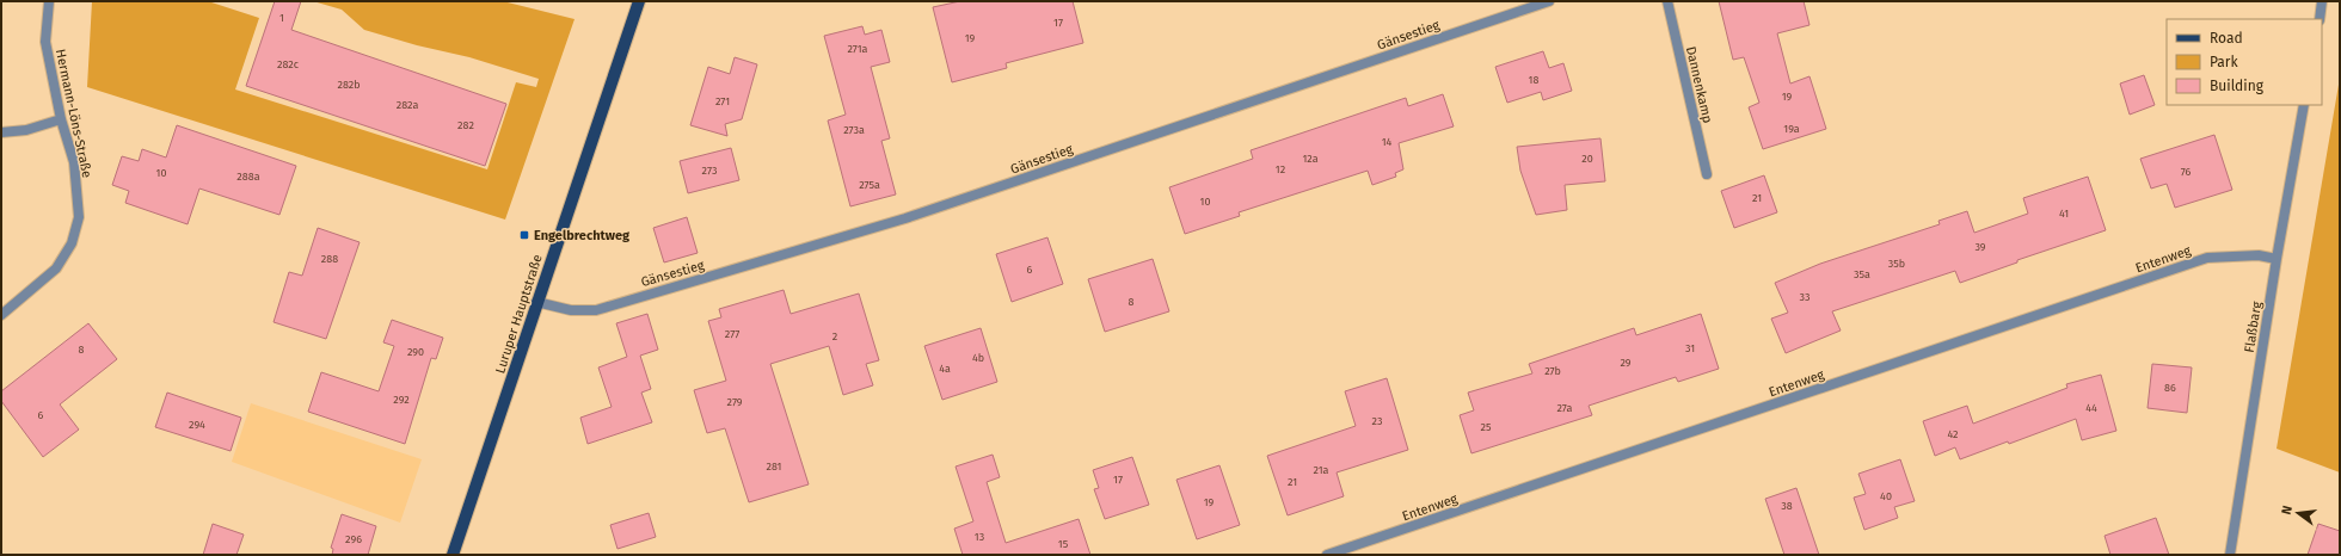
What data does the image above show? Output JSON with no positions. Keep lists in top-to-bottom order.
{
  "streets": {
    "main road": ["Luruper Hauptstraße"],
    "street": [
      "Gänsestieg",
      "Dannenkamp",
      "Hermann-Löns-Straße",
      "Entenweg",
      "Flaßbarg"
    ]
  },
  "crossings": [
    ["Gänsestieg", "Luruper Hauptstraße"],
    ["Entenweg", "Flaßbarg"]
  ],
  "places": {
    "transit": ["Engelbrechtweg"]
  },
  "house_numbers": [
    "1",
    "17",
    "19",
    "271a",
    "282c",
    "18",
    "282b",
    "19",
    "271",
    "282a",
    "282",
    "19a",
    "273a",
    "14",
    "12a",
    "20",
    "12",
    "273",
    "76",
    "10",
    "288a",
    "275a",
    "21",
    "10",
    "41",
    "39",
    "288",
    "35b",
    "6",
    "35a",
    "33",
    "8",
    "277",
    "2",
    "31",
    "8",
    "290",
    "4b",
    "29",
    "4a",
    "27b",
    "86",
    "292",
    "279",
    "27a",
    "44",
    "6",
    "23",
    "294",
    "25",
    "42",
    "281",
    "21a",
    "17",
    "21",
    "40",
    "19",
    "38",
    "13",
    "296",
    "15"
  ],
  "legend": ["Road", "Park", "Building"],
  "north": "left"
}
